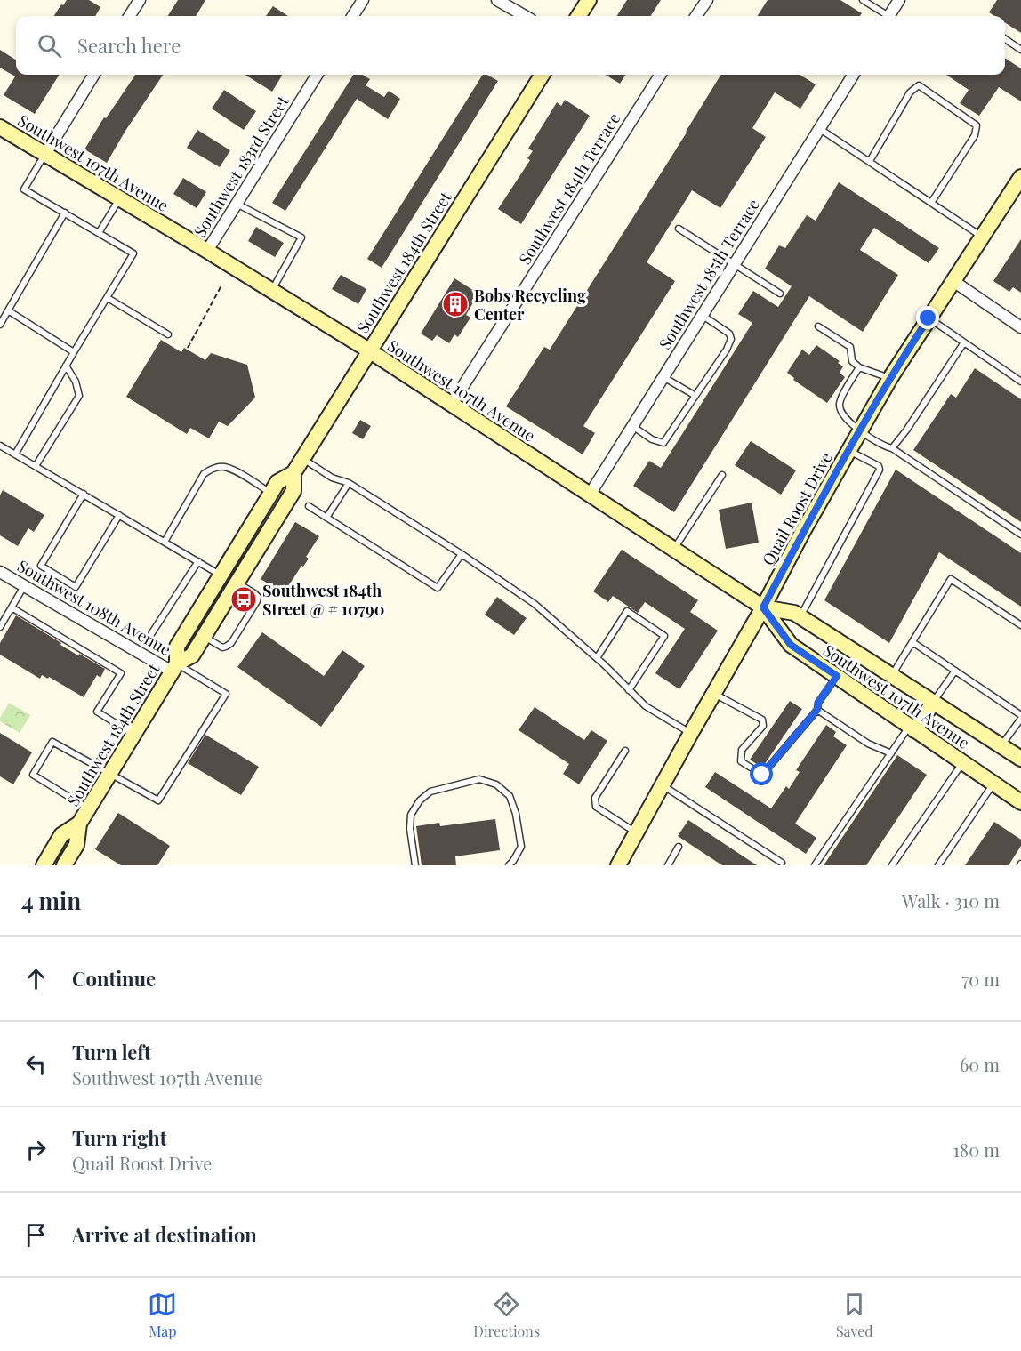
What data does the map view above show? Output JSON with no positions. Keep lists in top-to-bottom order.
{
  "streets": {
    "main road": ["Southwest 107th Avenue", "Southwest 184th Street", "Quail Roost Drive"],
    "street": [
      "Southwest 183rd Street",
      "Southwest 184th Terrace",
      "Southwest 185th Terrace",
      "Southwest 108th Avenue"
    ]
  },
  "crossings": [
    ["Southwest 107th Avenue", "Southwest 183rd Street"],
    ["Southwest 107th Avenue", "Southwest 184th Terrace"],
    ["Southwest 107th Avenue", "Southwest 184th Street"],
    ["Southwest 107th Avenue", "Southwest 185th Terrace"],
    ["Southwest 107th Avenue", "Quail Roost Drive"],
    ["Southwest 184th Street", "Southwest 108th Avenue"]
  ],
  "places": {
    "building": ["Bobs Recycling Center"],
    "bus stop": ["Southwest 184th Street @ # 10790"]
  },
  "page": {
    "search": "Search here",
    "heading": ["4 min", "Walk · 310 m"],
    "list": [
      ["Continue", "70 m"],
      ["Turn left", "Southwest 107th Avenue", "60 m"],
      ["Turn right", "Quail Roost Drive", "180 m"],
      "Arrive at destination"
    ],
    "nav": ["Map", "Directions", "Saved"]
  }
}
